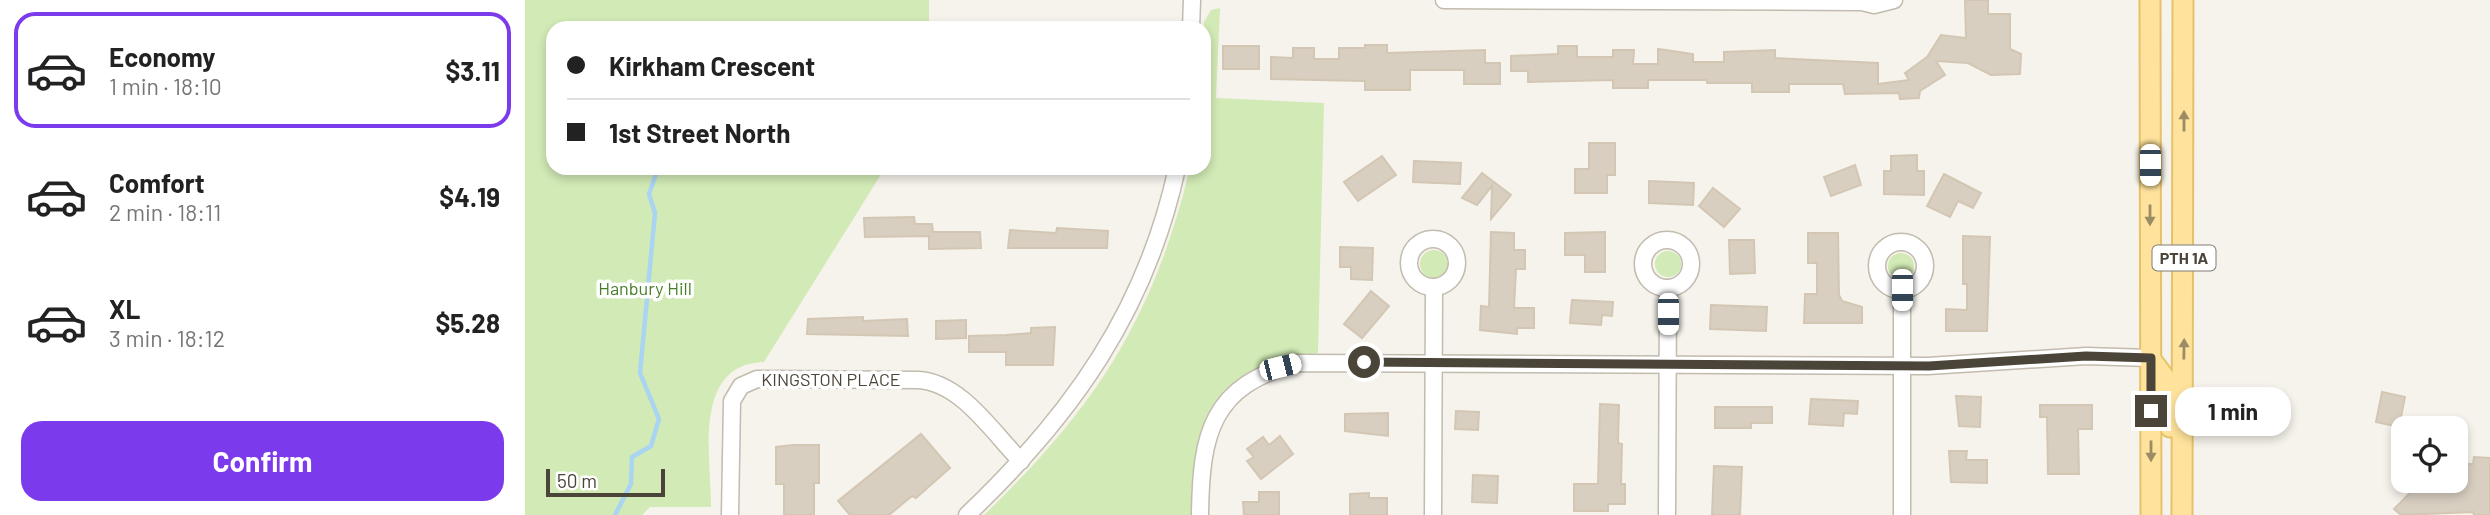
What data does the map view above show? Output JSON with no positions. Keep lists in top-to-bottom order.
{
  "streets": {
    "main road": ["PTH 1A"],
    "street": ["KINGSTON PLACE"]
  },
  "parks": ["Hanbury Hill"],
  "scale_bar": "50 m",
  "page": {
    "list": [
      {
        "name": "Economy",
        "note": "1 min · 18:10",
        "value": "$3.11"
      },
      {
        "name": "Comfort",
        "note": "2 min · 18:11",
        "value": "$4.19"
      },
      {
        "name": "XL",
        "note": "3 min · 18:12",
        "value": "$5.28"
      }
    ],
    "banner": ["Kirkham Crescent", "1st Street North"],
    "bubble": "1 min",
    "buttons": "Confirm",
    "scale": "50 m"
  }
}
